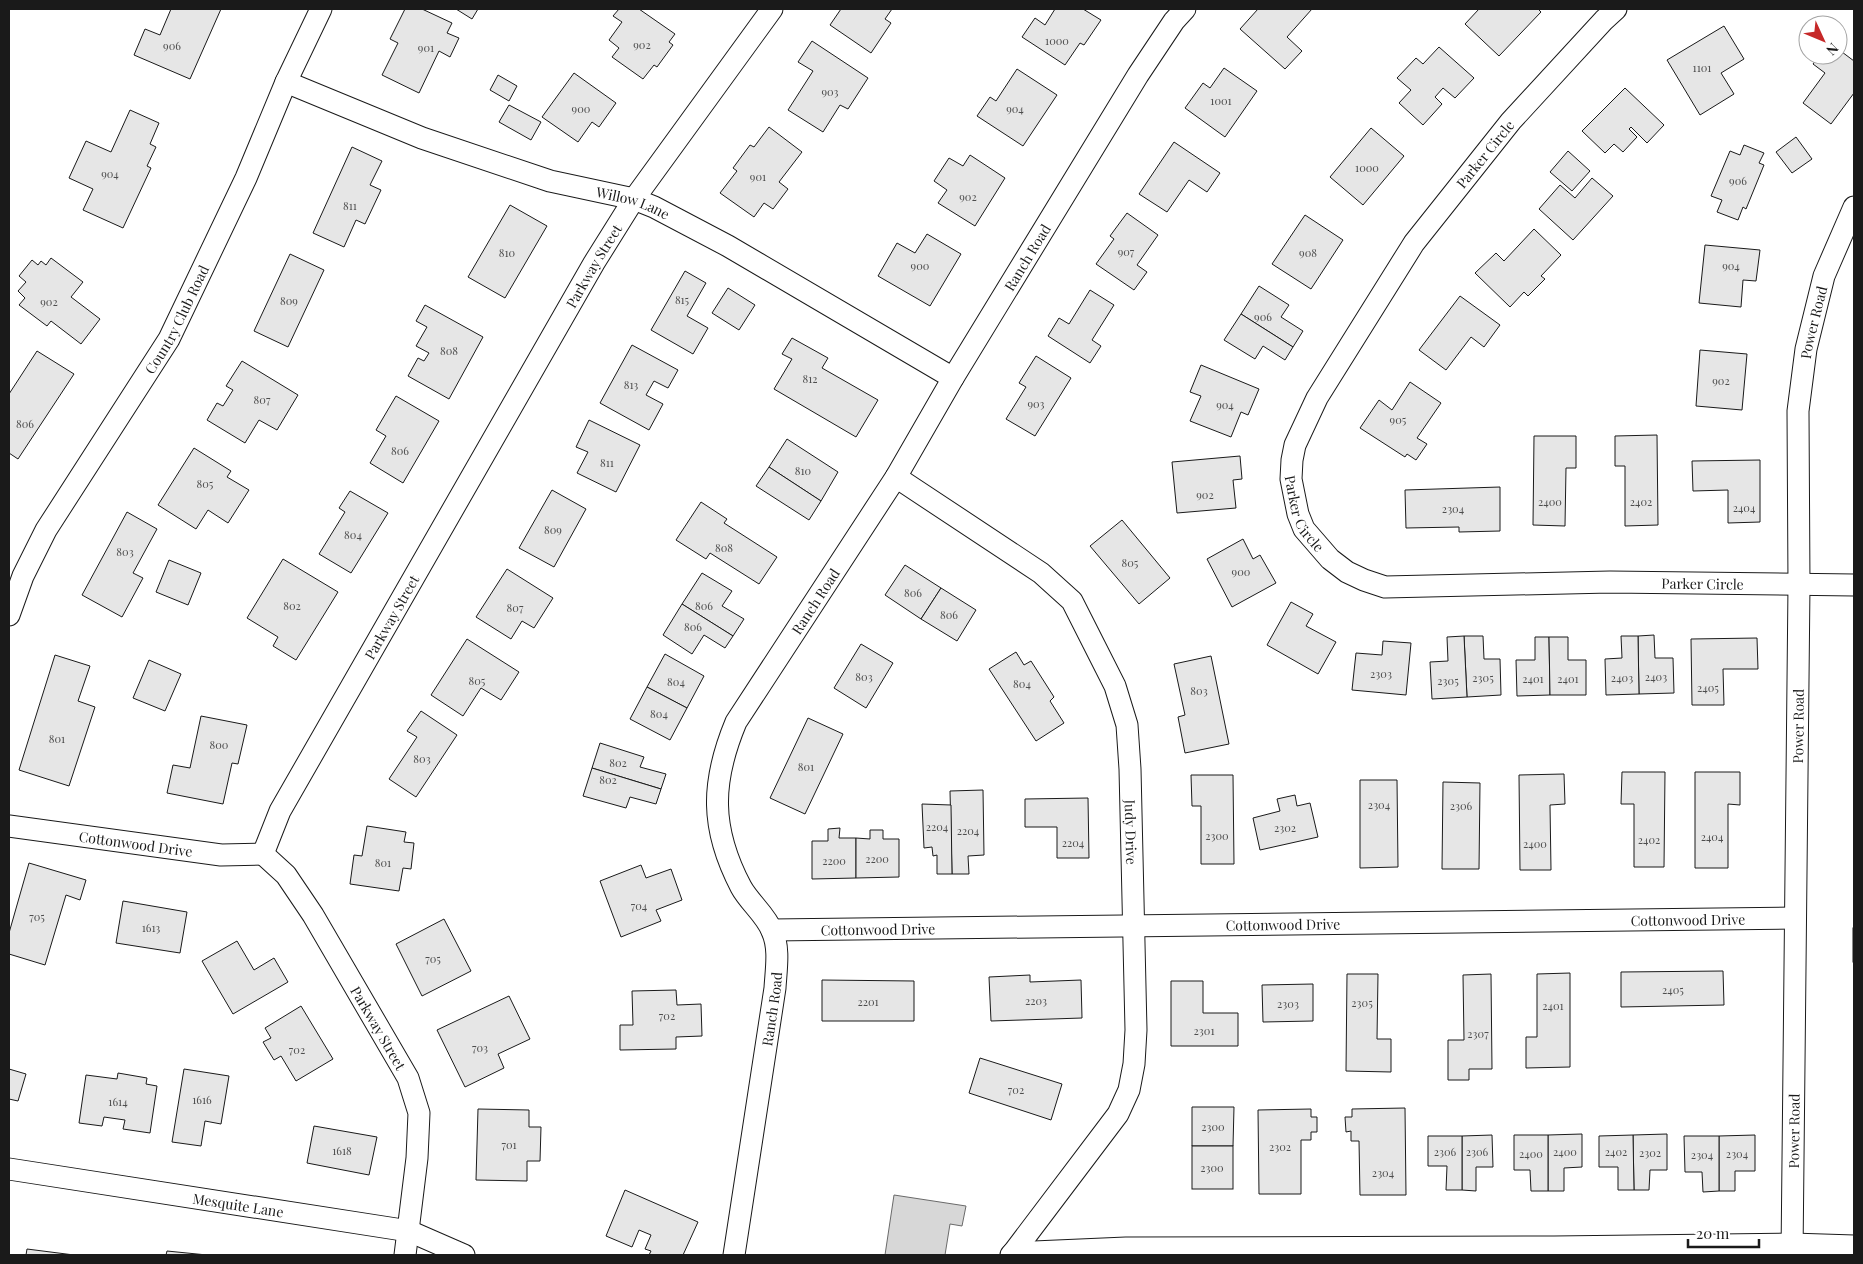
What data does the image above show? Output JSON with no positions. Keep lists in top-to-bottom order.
{
  "streets": {
    "street": [
      "Parker Circle",
      "Willow Lane",
      "Ranch Road",
      "Parkway Street",
      "Country Club Road",
      "Power Road",
      "Judy Drive",
      "Cottonwood Drive",
      "Mesquite Lane"
    ]
  },
  "crossings": [
    ["Parker Circle", "Power Road"],
    ["Willow Lane", "Ranch Road"],
    ["Willow Lane", "Parkway Street"],
    ["Willow Lane", "Country Club Road"],
    ["Ranch Road", "Judy Drive"],
    ["Ranch Road", "Cottonwood Drive"],
    ["Parkway Street", "Cottonwood Drive"],
    ["Parkway Street", "Mesquite Lane"],
    ["Power Road", "Cottonwood Drive"],
    ["Judy Drive", "Cottonwood Drive"]
  ],
  "house_numbers": [
    "1000",
    "902",
    "906",
    "901",
    "1101",
    "903",
    "1001",
    "900",
    "904",
    "1000",
    "904",
    "901",
    "906",
    "902",
    "811",
    "907",
    "810",
    "908",
    "900",
    "904",
    "815",
    "809",
    "902",
    "906",
    "808",
    "812",
    "902",
    "813",
    "807",
    "903",
    "904",
    "905",
    "806",
    "806",
    "811",
    "810",
    "805",
    "902",
    "2400",
    "2402",
    "2404",
    "2304",
    "809",
    "804",
    "808",
    "803",
    "805",
    "900",
    "806",
    "802",
    "806",
    "807",
    "806",
    "806",
    "2303",
    "803",
    "2403",
    "2305",
    "2403",
    "2401",
    "2401",
    "805",
    "2305",
    "804",
    "804",
    "2405",
    "803",
    "804",
    "801",
    "800",
    "803",
    "802",
    "801",
    "802",
    "2304",
    "2306",
    "2204",
    "2302",
    "2204",
    "2300",
    "2404",
    "2402",
    "2204",
    "2400",
    "2200",
    "2200",
    "801",
    "704",
    "705",
    "1613",
    "705",
    "2405",
    "2203",
    "2201",
    "2305",
    "2303",
    "2401",
    "702",
    "2301",
    "2307",
    "703",
    "702",
    "702",
    "1616",
    "1614",
    "2300",
    "701",
    "2302",
    "1618",
    "2306",
    "2306",
    "2400",
    "2402",
    "2302",
    "2400",
    "2304",
    "2304",
    "2300",
    "2304"
  ],
  "scale_bar": "20 m",
  "north": "bottom right"
}
